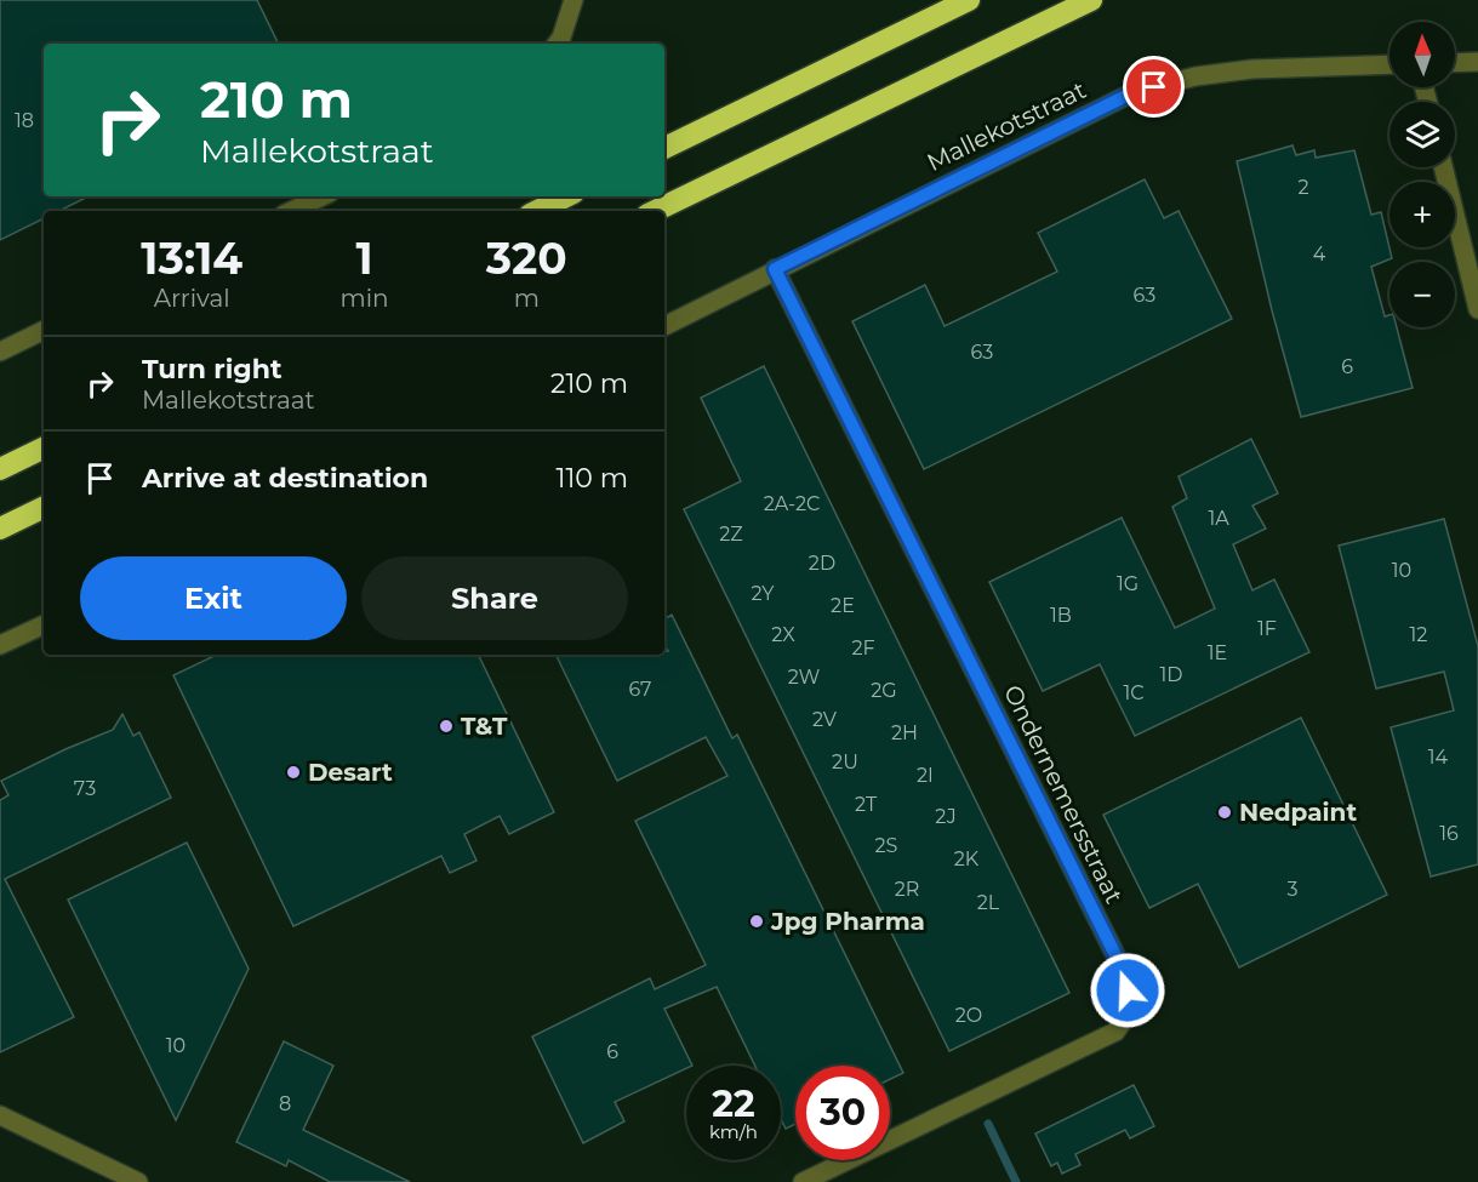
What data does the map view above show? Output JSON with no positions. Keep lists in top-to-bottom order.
{
  "streets": {
    "street": ["Mallekotstraat", "Ondernemersstraat"]
  },
  "crossings": [
    ["Mallekotstraat", "Ondernemersstraat"]
  ],
  "places": [
    "T&T",
    "Desart",
    "Nedpaint",
    "Jpg Pharma"
  ],
  "house_numbers": [
    "18",
    "2",
    "4",
    "63",
    "63",
    "6",
    "2A-2C",
    "1A",
    "2Z",
    "2D",
    "10",
    "1G",
    "2Y",
    "2E",
    "1B",
    "1F",
    "2X",
    "12",
    "2F",
    "1E",
    "1D",
    "2W",
    "67",
    "2G",
    "1C",
    "2V",
    "2H",
    "14",
    "2U",
    "2I",
    "73",
    "2T",
    "2J",
    "16",
    "2S",
    "2K",
    "2R",
    "3",
    "2L",
    "2O",
    "10",
    "6",
    "8"
  ],
  "north": "top",
  "page": {
    "map_buttons": ["+", "−"],
    "turn": ["210 m", "Mallekotstraat"],
    "eta": [
      "13:14",
      "Arrival",
      "1",
      "min",
      "320",
      "m"
    ],
    "list": [
      {
        "name": "Turn right",
        "note": "Mallekotstraat",
        "value": "210 m"
      },
      {
        "name": "Arrive at destination",
        "value": "110 m"
      }
    ],
    "buttons": ["Exit", "Share"],
    "speed": "22 km/h",
    "limit": "30"
  }
}
